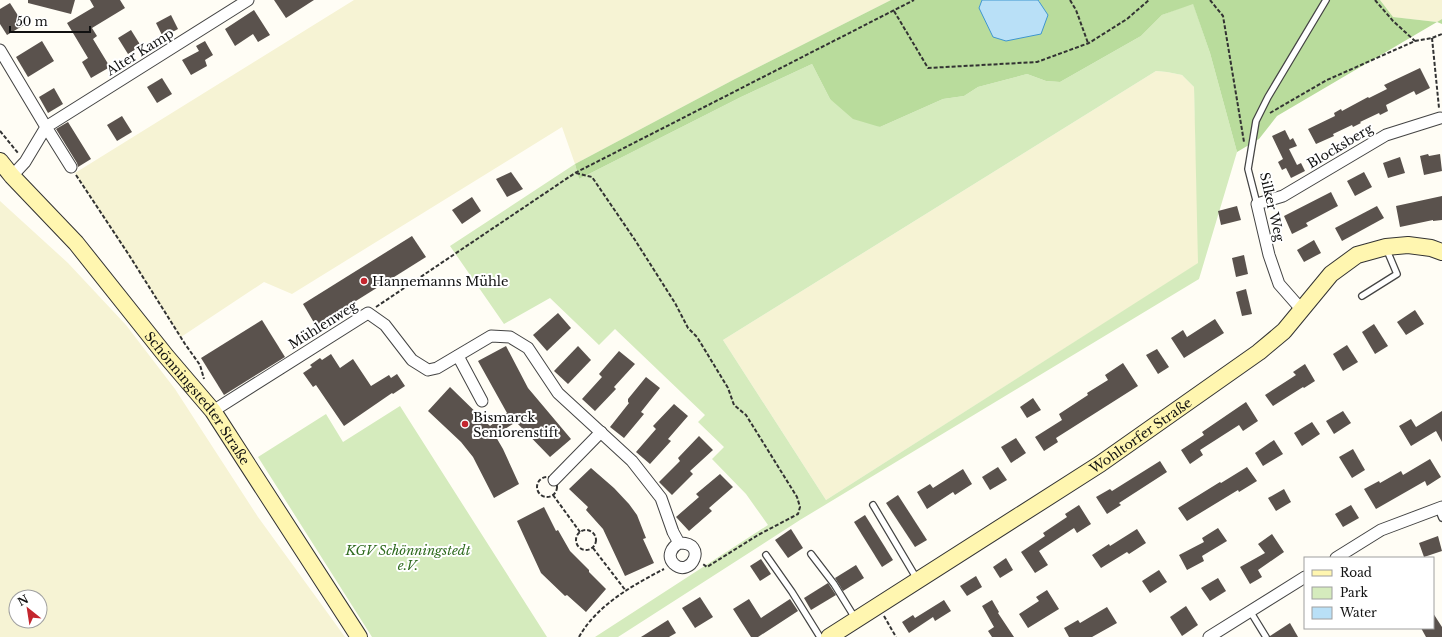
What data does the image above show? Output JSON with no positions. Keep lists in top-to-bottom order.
{
  "streets": {
    "street": [
      "Alter Kamp",
      "Blocksberg",
      "Silker Weg",
      "Mühlenweg",
      "Schönningstedter Straße",
      "Wohltorfer Straße"
    ]
  },
  "crossings": [
    ["Blocksberg", "Silker Weg"],
    ["Silker Weg", "Wohltorfer Straße"],
    ["Mühlenweg", "Schönningstedter Straße"]
  ],
  "parks": ["KGV Schönningstedt e.V."],
  "places": ["Hannemanns Mühle", "Bismarck Seniorenstift"],
  "legend": ["Road", "Park", "Water"],
  "scale_bar": "50 m",
  "north": "top left"
}
